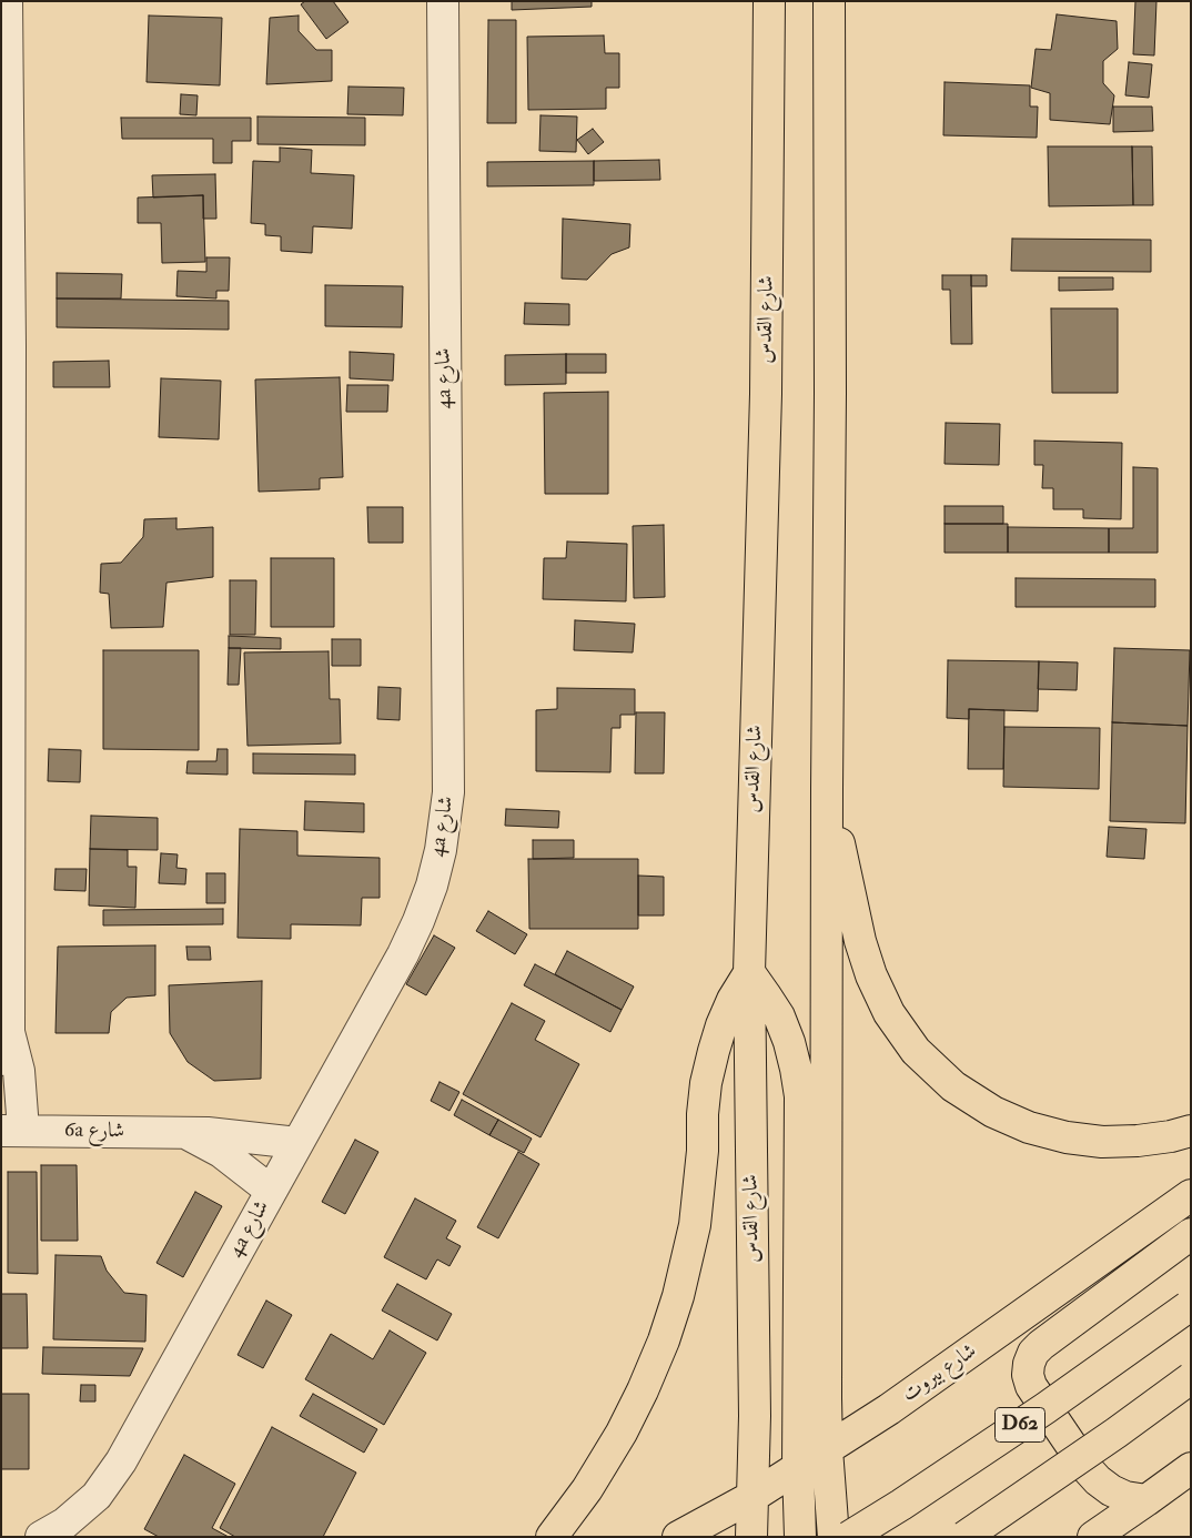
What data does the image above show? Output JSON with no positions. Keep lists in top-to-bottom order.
{
  "streets": {
    "main road": ["شارع القدس", "شارع بيروت", "D62"],
    "street": ["4a شارع", "6a شارع"]
  },
  "crossings": [
    ["شارع القدس", "شارع بيروت"],
    ["4a شارع", "6a شارع"]
  ]
}
